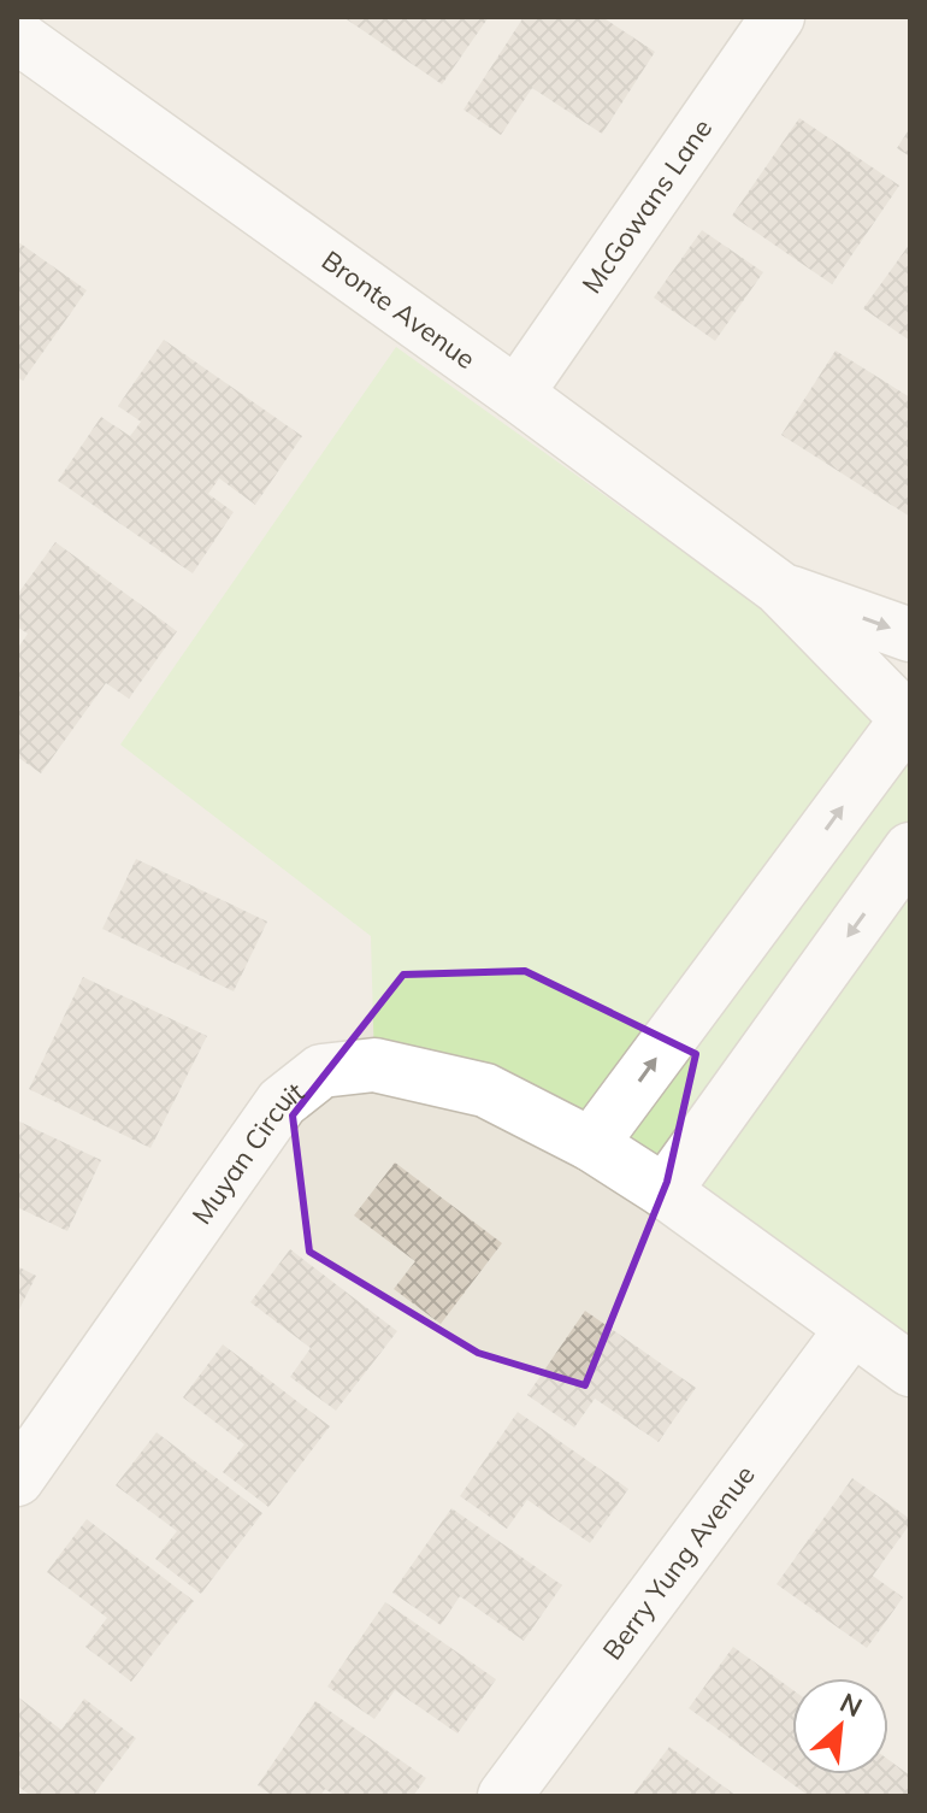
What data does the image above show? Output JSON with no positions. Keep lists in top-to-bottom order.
{
  "streets": {
    "street": [
      "McGowans Lane",
      "Bronte Avenue",
      "Muyan Circuit",
      "Berry Yung Avenue"
    ]
  },
  "crossings": [
    ["McGowans Lane", "Bronte Avenue"],
    ["Muyan Circuit", "Berry Yung Avenue"]
  ],
  "north": "top right"
}
